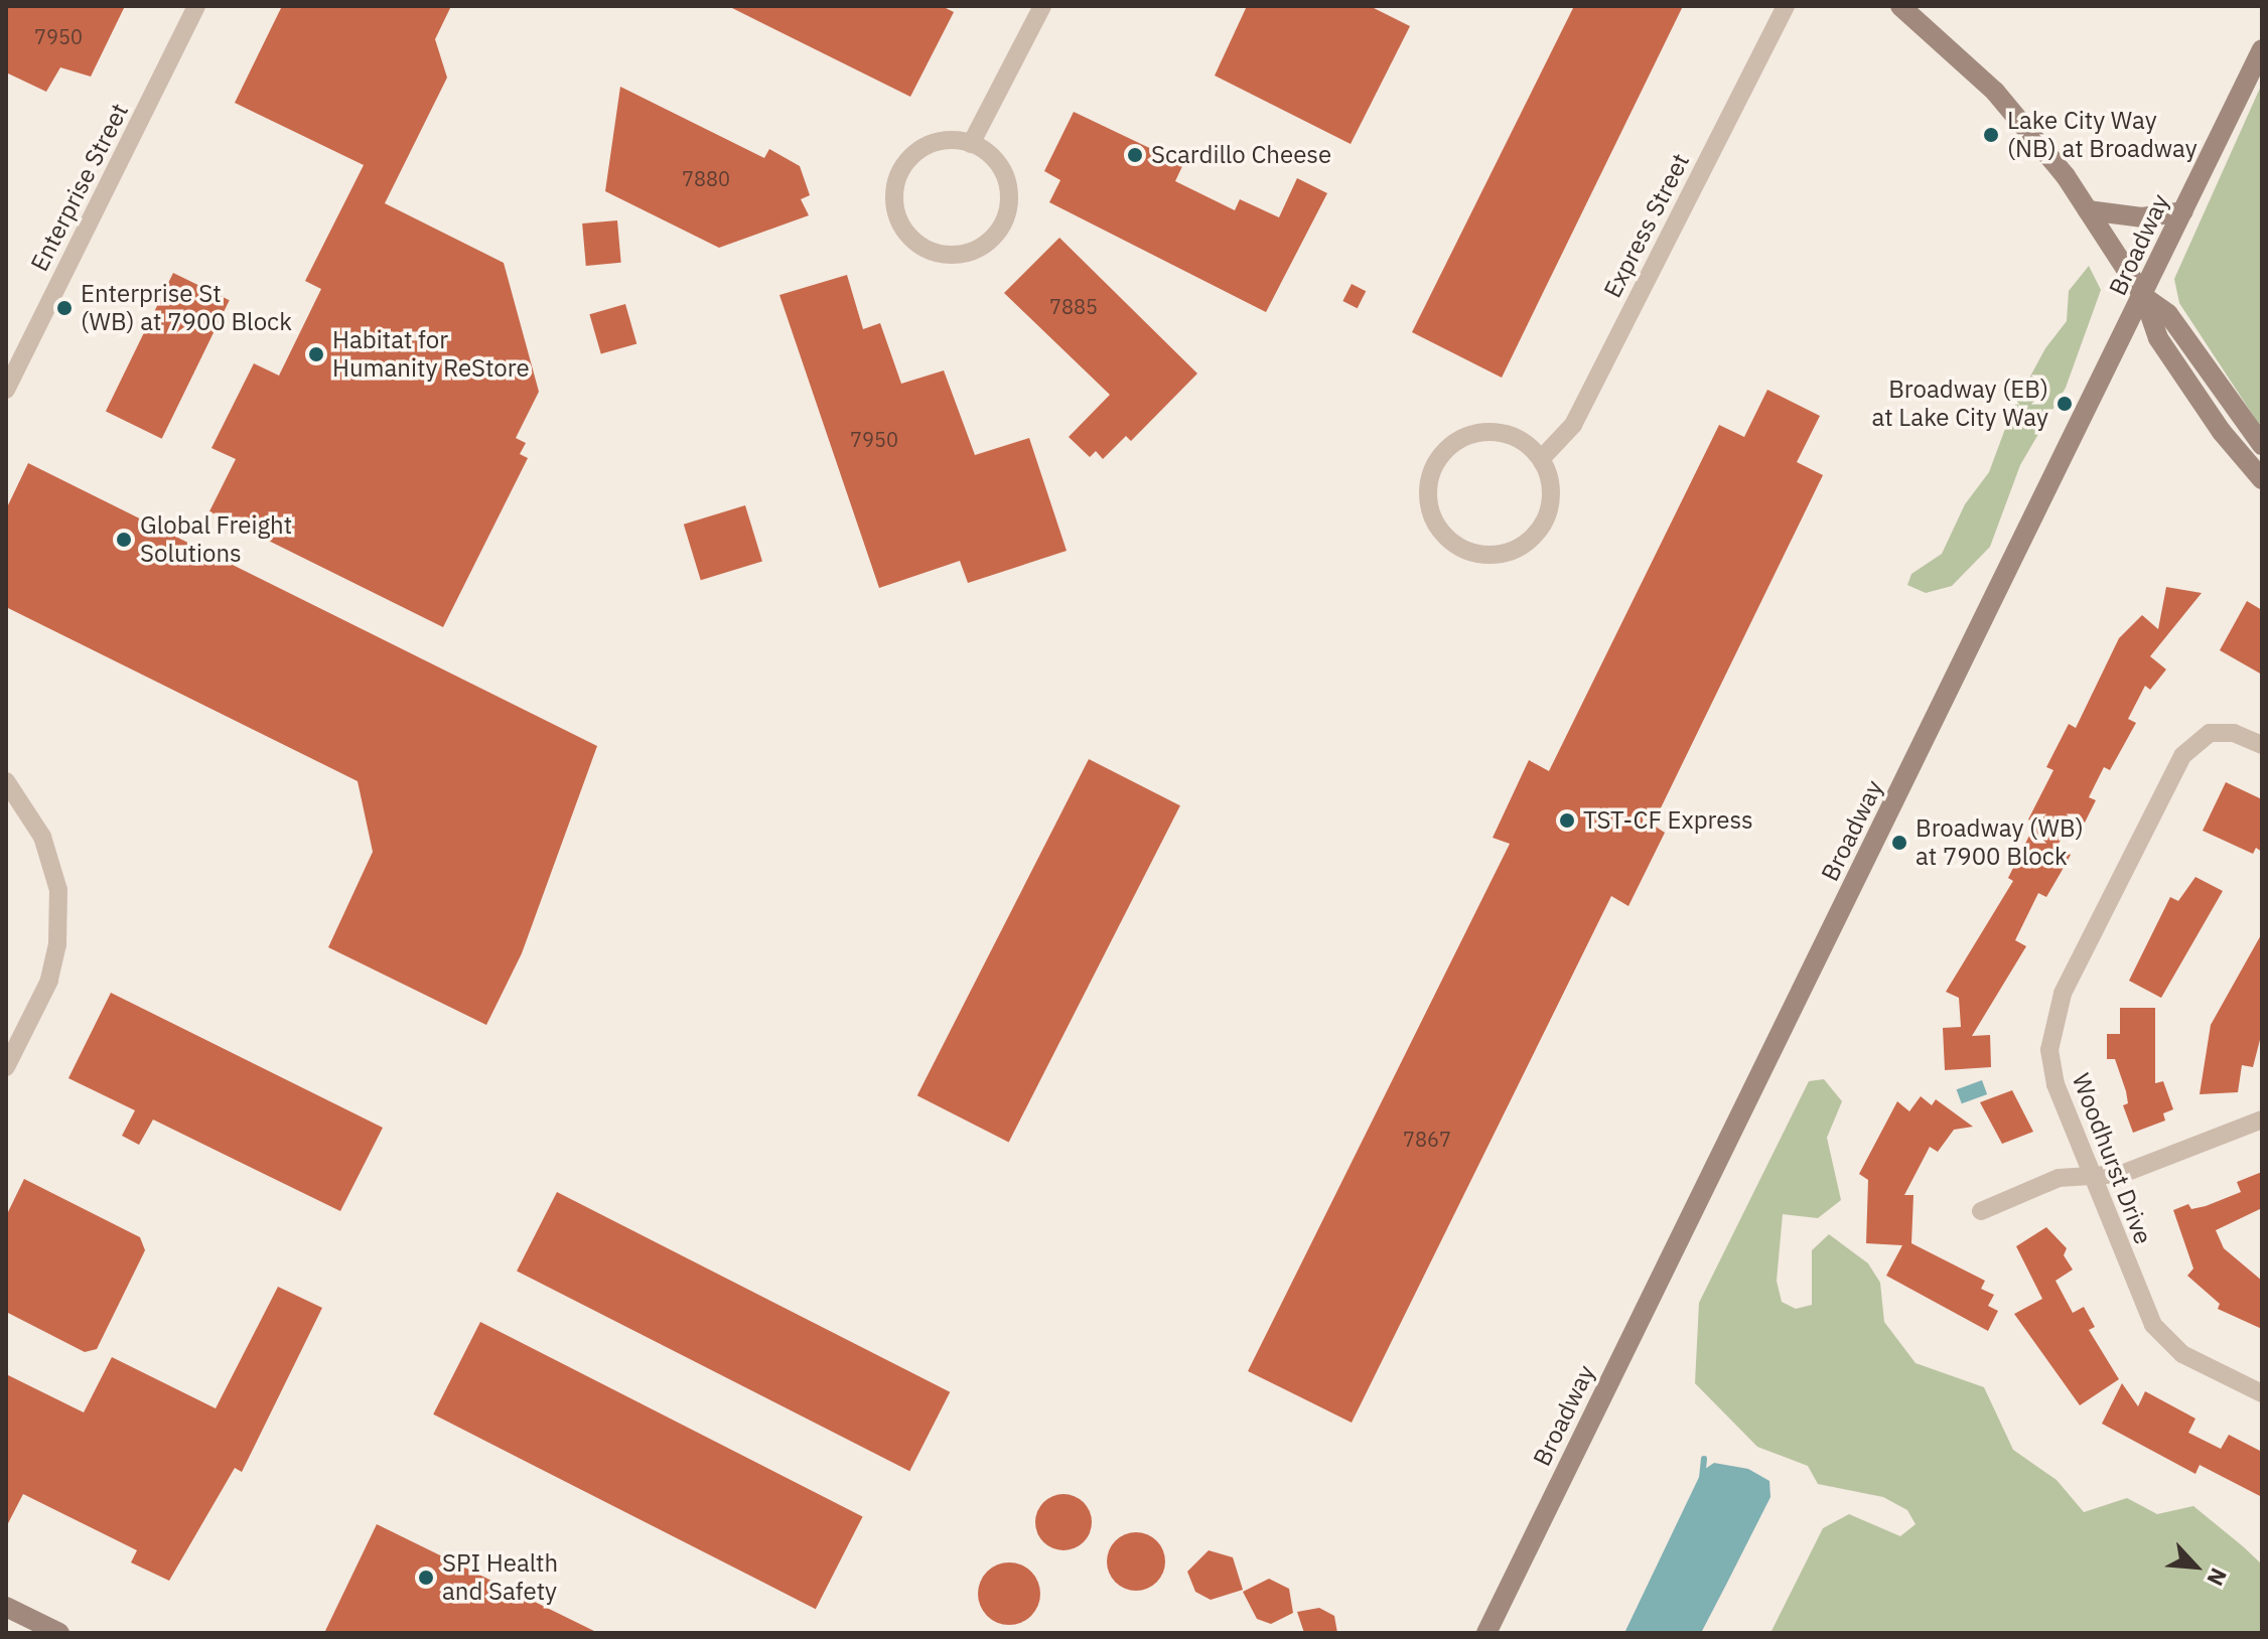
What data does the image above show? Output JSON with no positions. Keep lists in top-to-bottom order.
{
  "streets": {
    "street": [
      "Enterprise Street",
      "Express Street",
      "Broadway",
      "Woodhurst Drive"
    ]
  },
  "places": [
    "Lake City Way (NB) at Broadway",
    "Scardillo Cheese",
    "Enterprise St (WB) at 7900 Block",
    "Habitat for Humanity ReStore",
    "Broadway (EB) at Lake City Way",
    "Global Freight Solutions",
    "TST-CF Express",
    "Broadway (WB) at 7900 Block",
    "SPI Health and Safety"
  ],
  "house_numbers": [
    "7950",
    "7880",
    "7885",
    "7950",
    "7867"
  ],
  "north": "bottom right"
}
